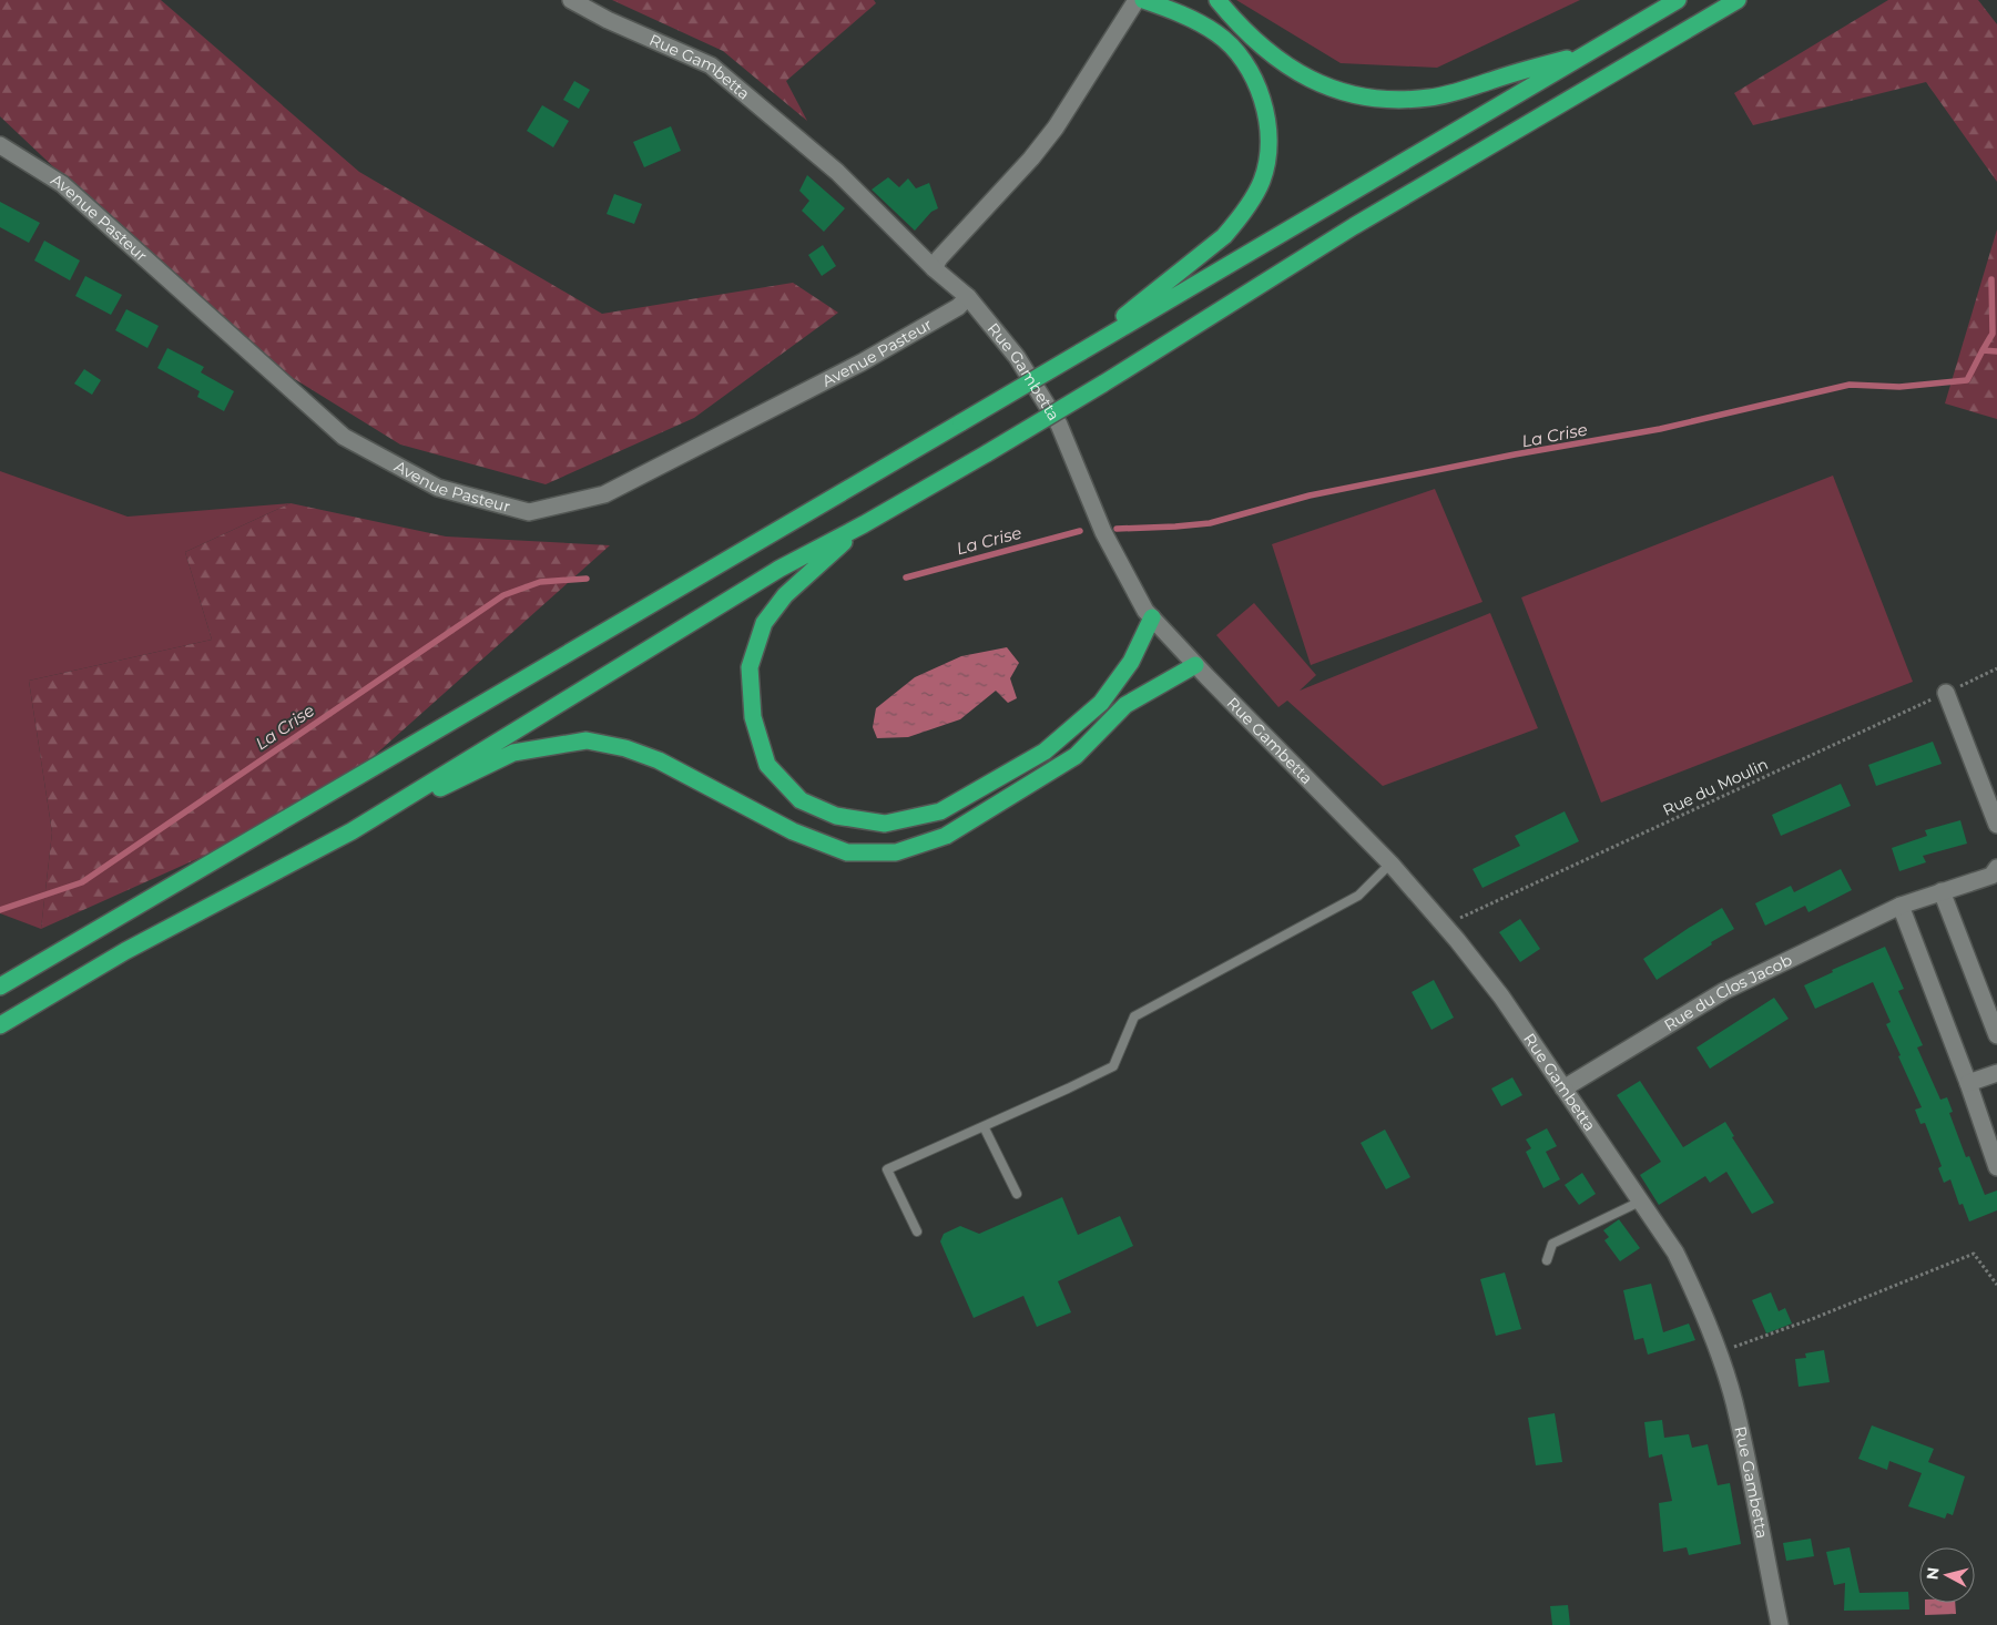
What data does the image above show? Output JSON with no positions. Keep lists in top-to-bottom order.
{
  "streets": {
    "street": ["Rue Gambetta", "Avenue Pasteur", "Rue du Clos Jacob"],
    "path": ["Rue du Moulin"]
  },
  "crossings": [
    ["Rue Gambetta", "Avenue Pasteur"],
    ["Rue Gambetta", "Rue du Moulin"],
    ["Rue Gambetta", "Rue du Clos Jacob"]
  ],
  "water": ["La Crise"],
  "north": "left"
}
